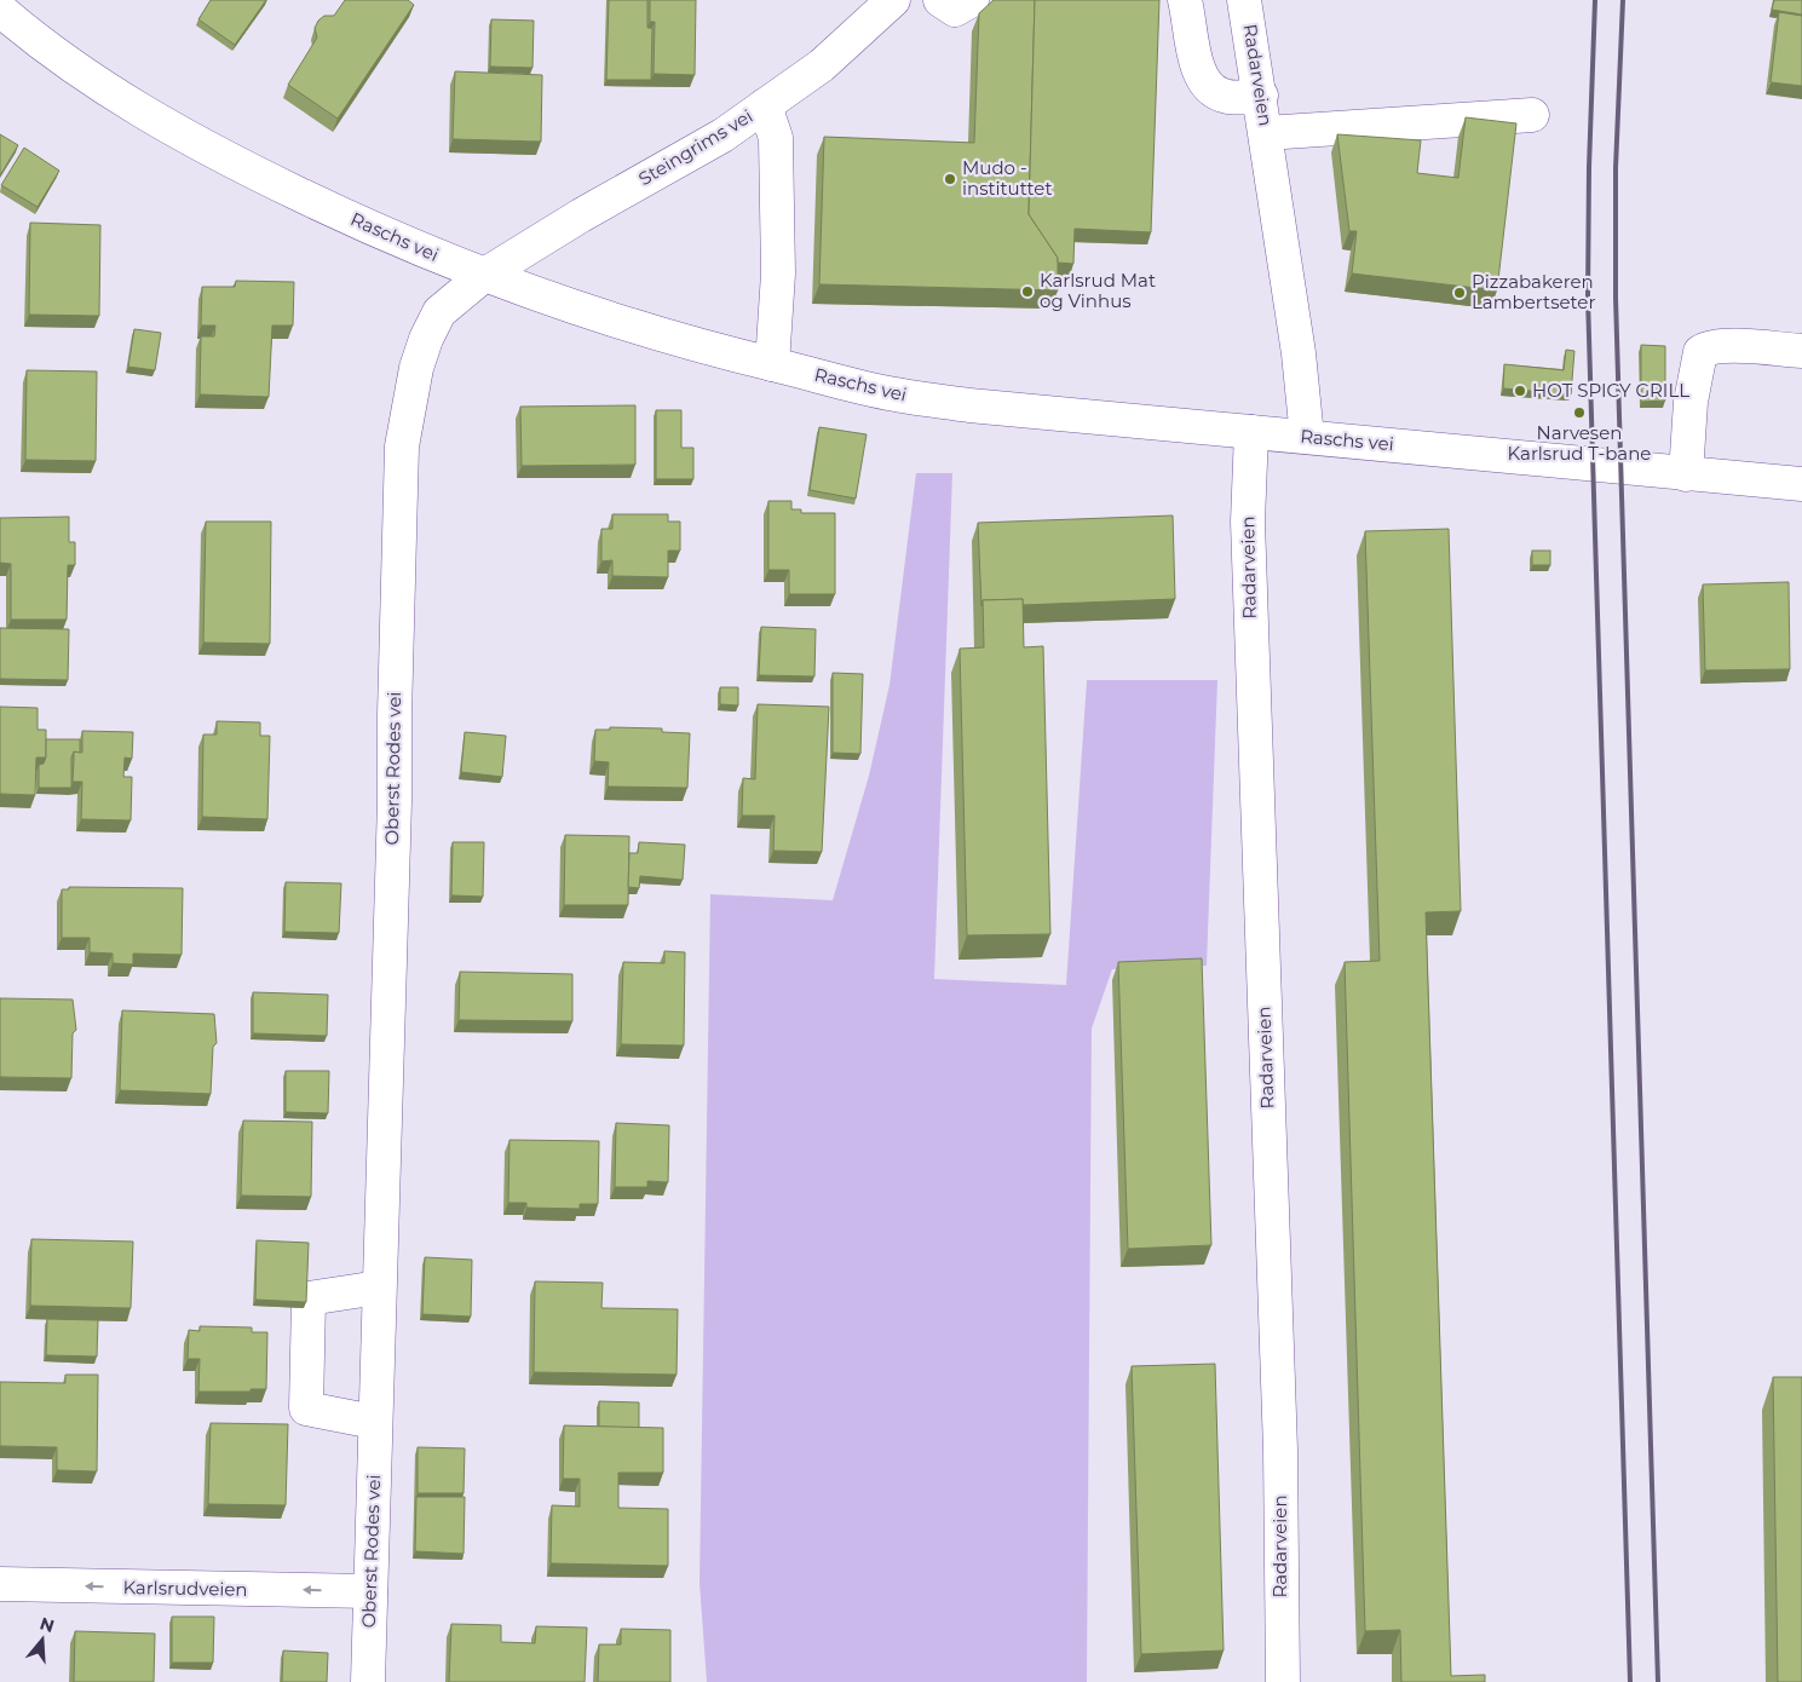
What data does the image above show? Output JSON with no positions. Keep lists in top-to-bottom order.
{
  "streets": {
    "street": [
      "Radarveien",
      "Steingrims vei",
      "Raschs vei",
      "Oberst Rodes vei",
      "Karlsrudveien"
    ]
  },
  "crossings": [
    ["Radarveien", "Raschs vei"],
    ["Steingrims vei", "Raschs vei"],
    ["Steingrims vei", "Oberst Rodes vei"],
    ["Raschs vei", "Oberst Rodes vei"],
    ["Oberst Rodes vei", "Karlsrudveien"]
  ],
  "one_way": ["Karlsrudveien"],
  "places": [
    "Mudo - instituttet",
    "Karlsrud Mat og Vinhus",
    "Pizzabakeren Lambertseter",
    "HOT SPICY GRILL",
    "Narvesen Karlsrud T-bane"
  ],
  "north": "top"
}
